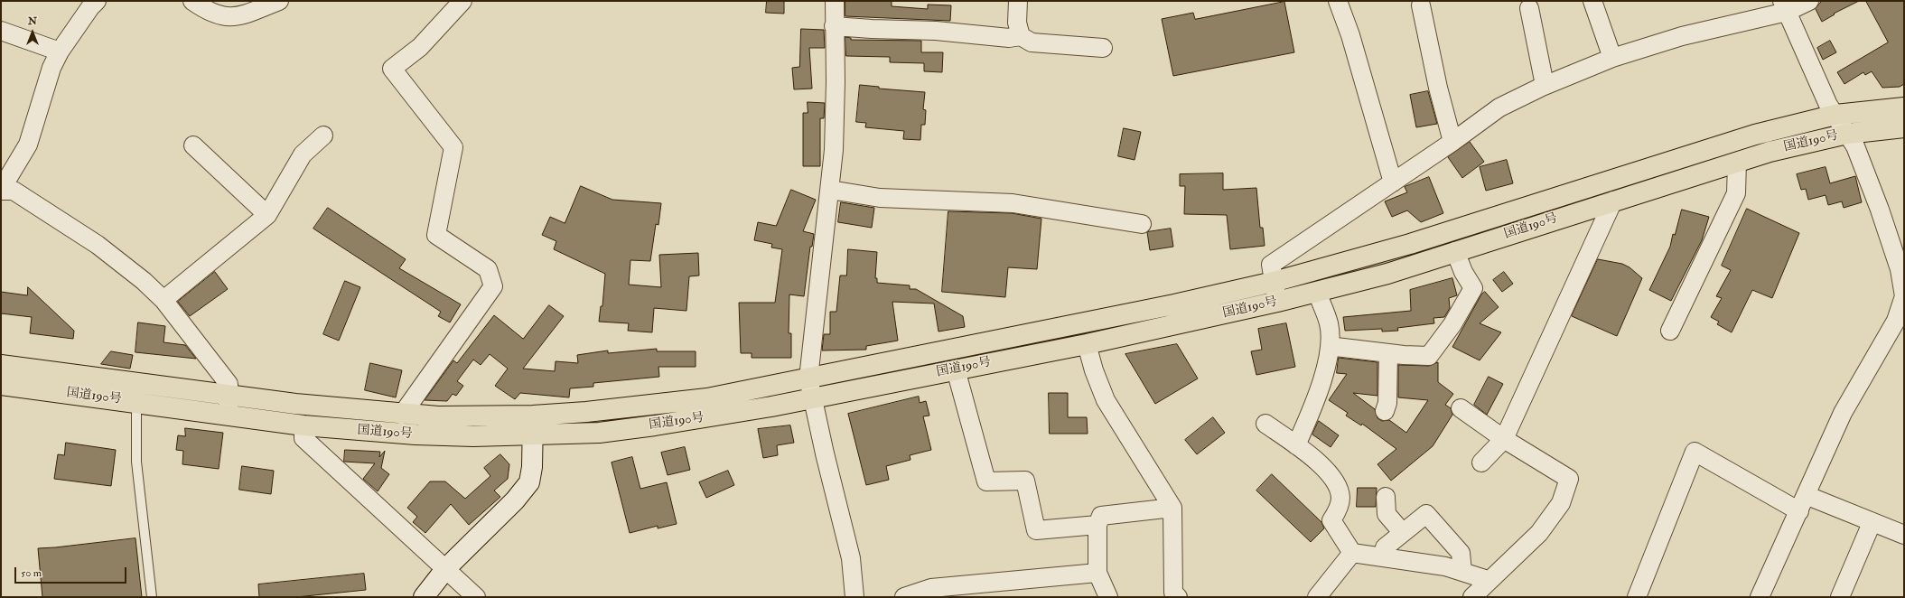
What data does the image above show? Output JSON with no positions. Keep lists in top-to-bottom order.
{
  "streets": {
    "highway": ["国道190号"]
  },
  "scale_bar": "50 m",
  "north": "top"
}
